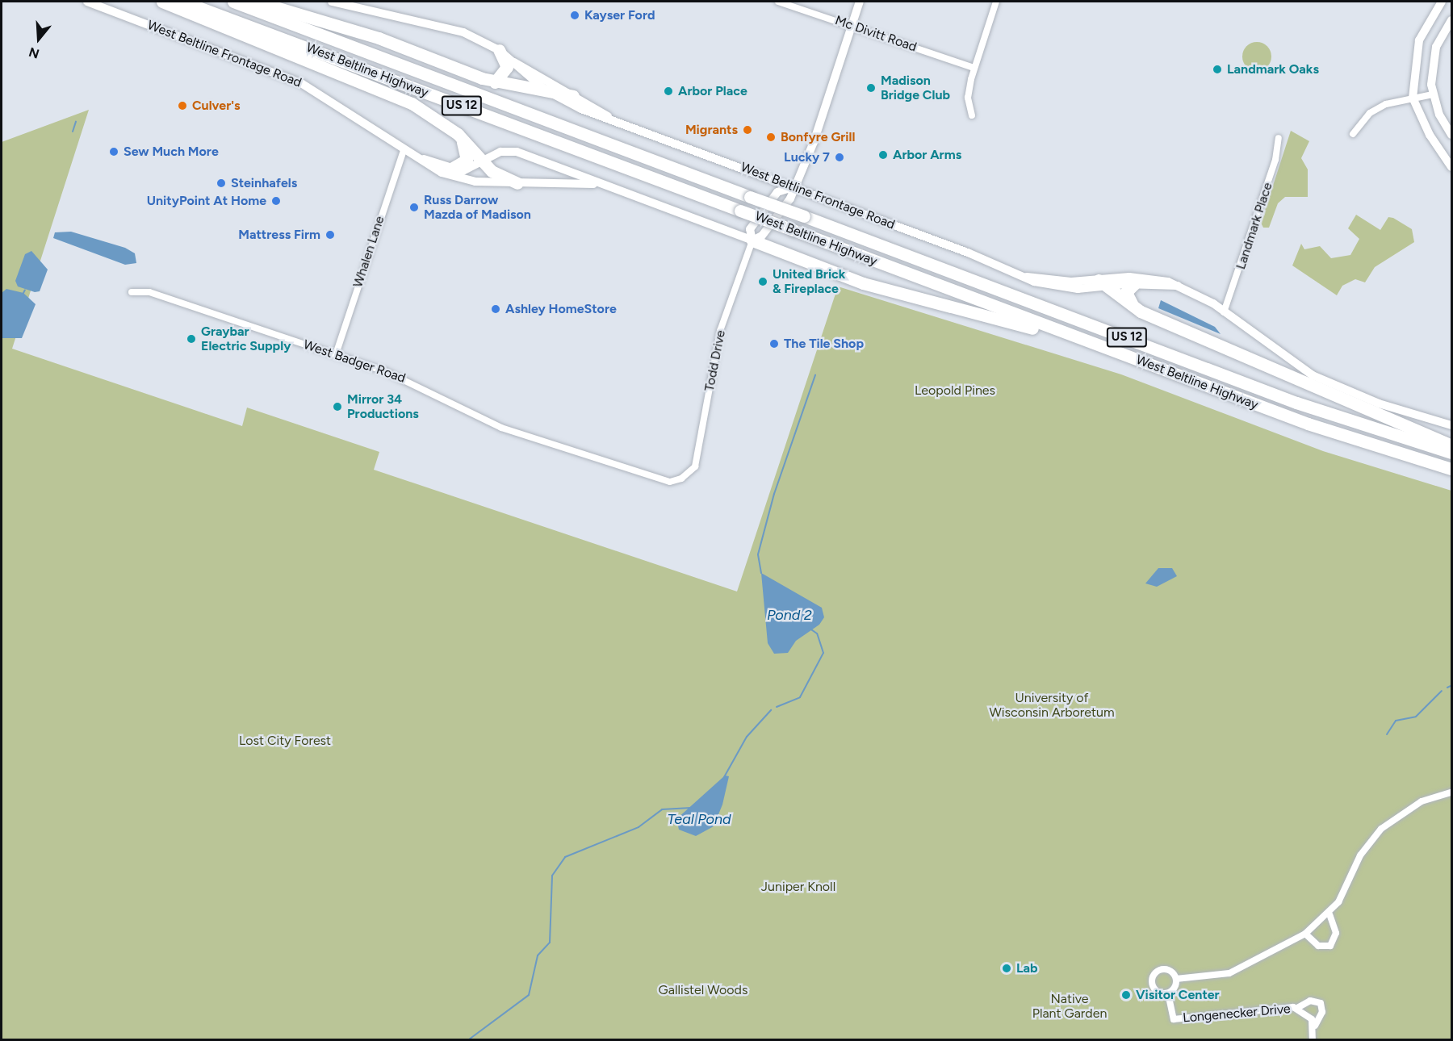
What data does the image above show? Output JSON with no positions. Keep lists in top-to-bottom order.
{
  "streets": {
    "highway": ["West Beltline Highway", "US 12"],
    "street": [
      "Mc Divitt Road",
      "West Beltline Frontage Road",
      "Landmark Place",
      "Whalen Lane",
      "Todd Drive",
      "West Badger Road",
      "Longenecker Drive"
    ]
  },
  "crossings": [
    ["Mc Divitt Road", "Todd Drive"],
    ["West Beltline Frontage Road", "Landmark Place"],
    ["West Beltline Frontage Road", "Whalen Lane"],
    ["West Beltline Frontage Road", "Todd Drive"],
    ["Whalen Lane", "West Badger Road"],
    ["Todd Drive", "West Badger Road"]
  ],
  "water": ["Pond 2", "Teal Pond"],
  "parks": [
    "Leopold Pines",
    "University of Wisconsin Arboretum",
    "Lost City Forest",
    "Juniper Knoll",
    "Gallistel Woods",
    "Native Plant Garden"
  ],
  "places": [
    "Kayser Ford",
    "Landmark Oaks",
    "Madison Bridge Club",
    "Arbor Place",
    "Culver's",
    "Migrants",
    "Bonfyre Grill",
    "Sew Much More",
    "Arbor Arms",
    "Lucky 7",
    "Steinhafels",
    "UnityPoint At Home",
    "Russ Darrow Mazda of Madison",
    "Mattress Firm",
    "United Brick & Fireplace",
    "Ashley HomeStore",
    "Graybar Electric Supply",
    "The Tile Shop",
    "Mirror 34 Productions",
    "Lab",
    "Visitor Center"
  ],
  "north": "bottom"
}
